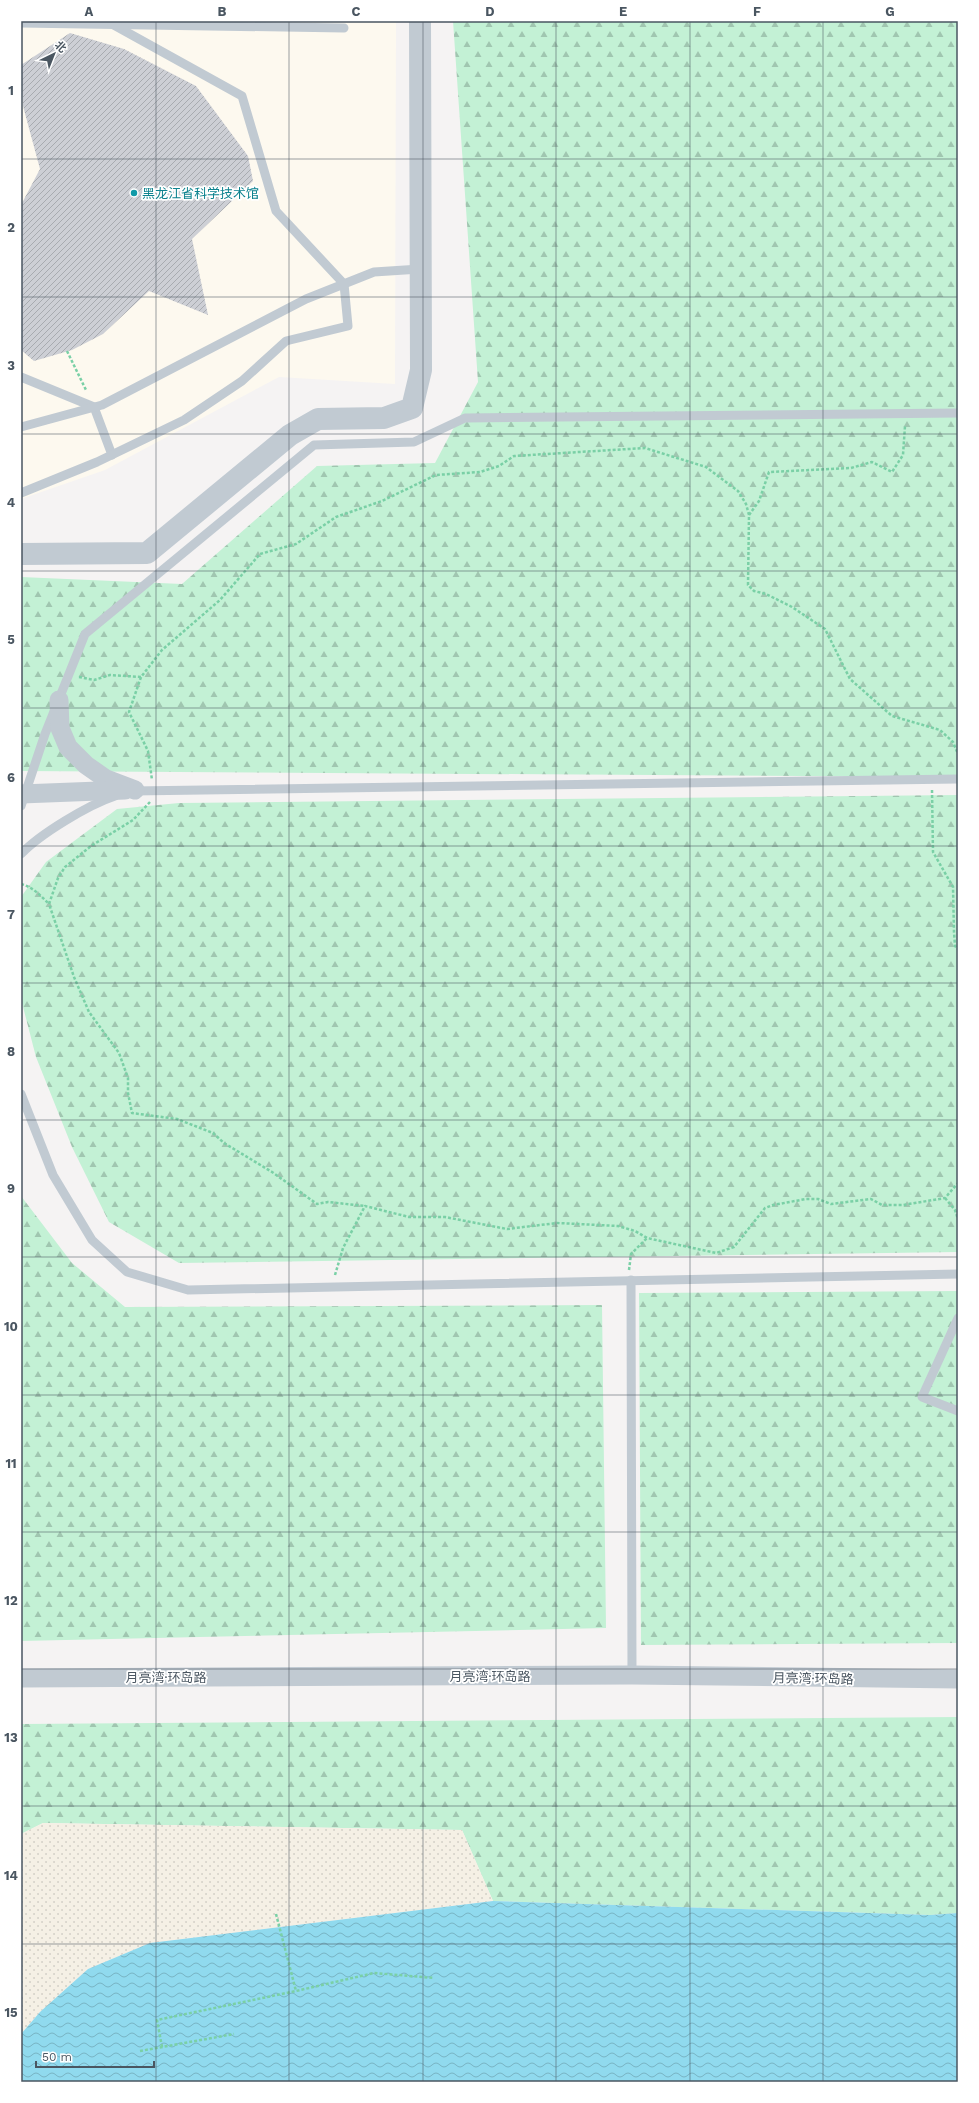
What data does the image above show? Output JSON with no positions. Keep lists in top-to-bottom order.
{
  "streets": {
    "street": ["月亮湾·环岛路"]
  },
  "places": ["黑龙江省科学技术馆"],
  "scale_bar": "50 m",
  "north": "top right",
  "grid": {
    "columns": [
      "A",
      "B",
      "C",
      "D",
      "E",
      "F",
      "G"
    ],
    "rows": [
      "1",
      "2",
      "3",
      "4",
      "5",
      "6",
      "7",
      "8",
      "9",
      "10",
      "11",
      "12",
      "13",
      "14",
      "15"
    ]
  }
}
